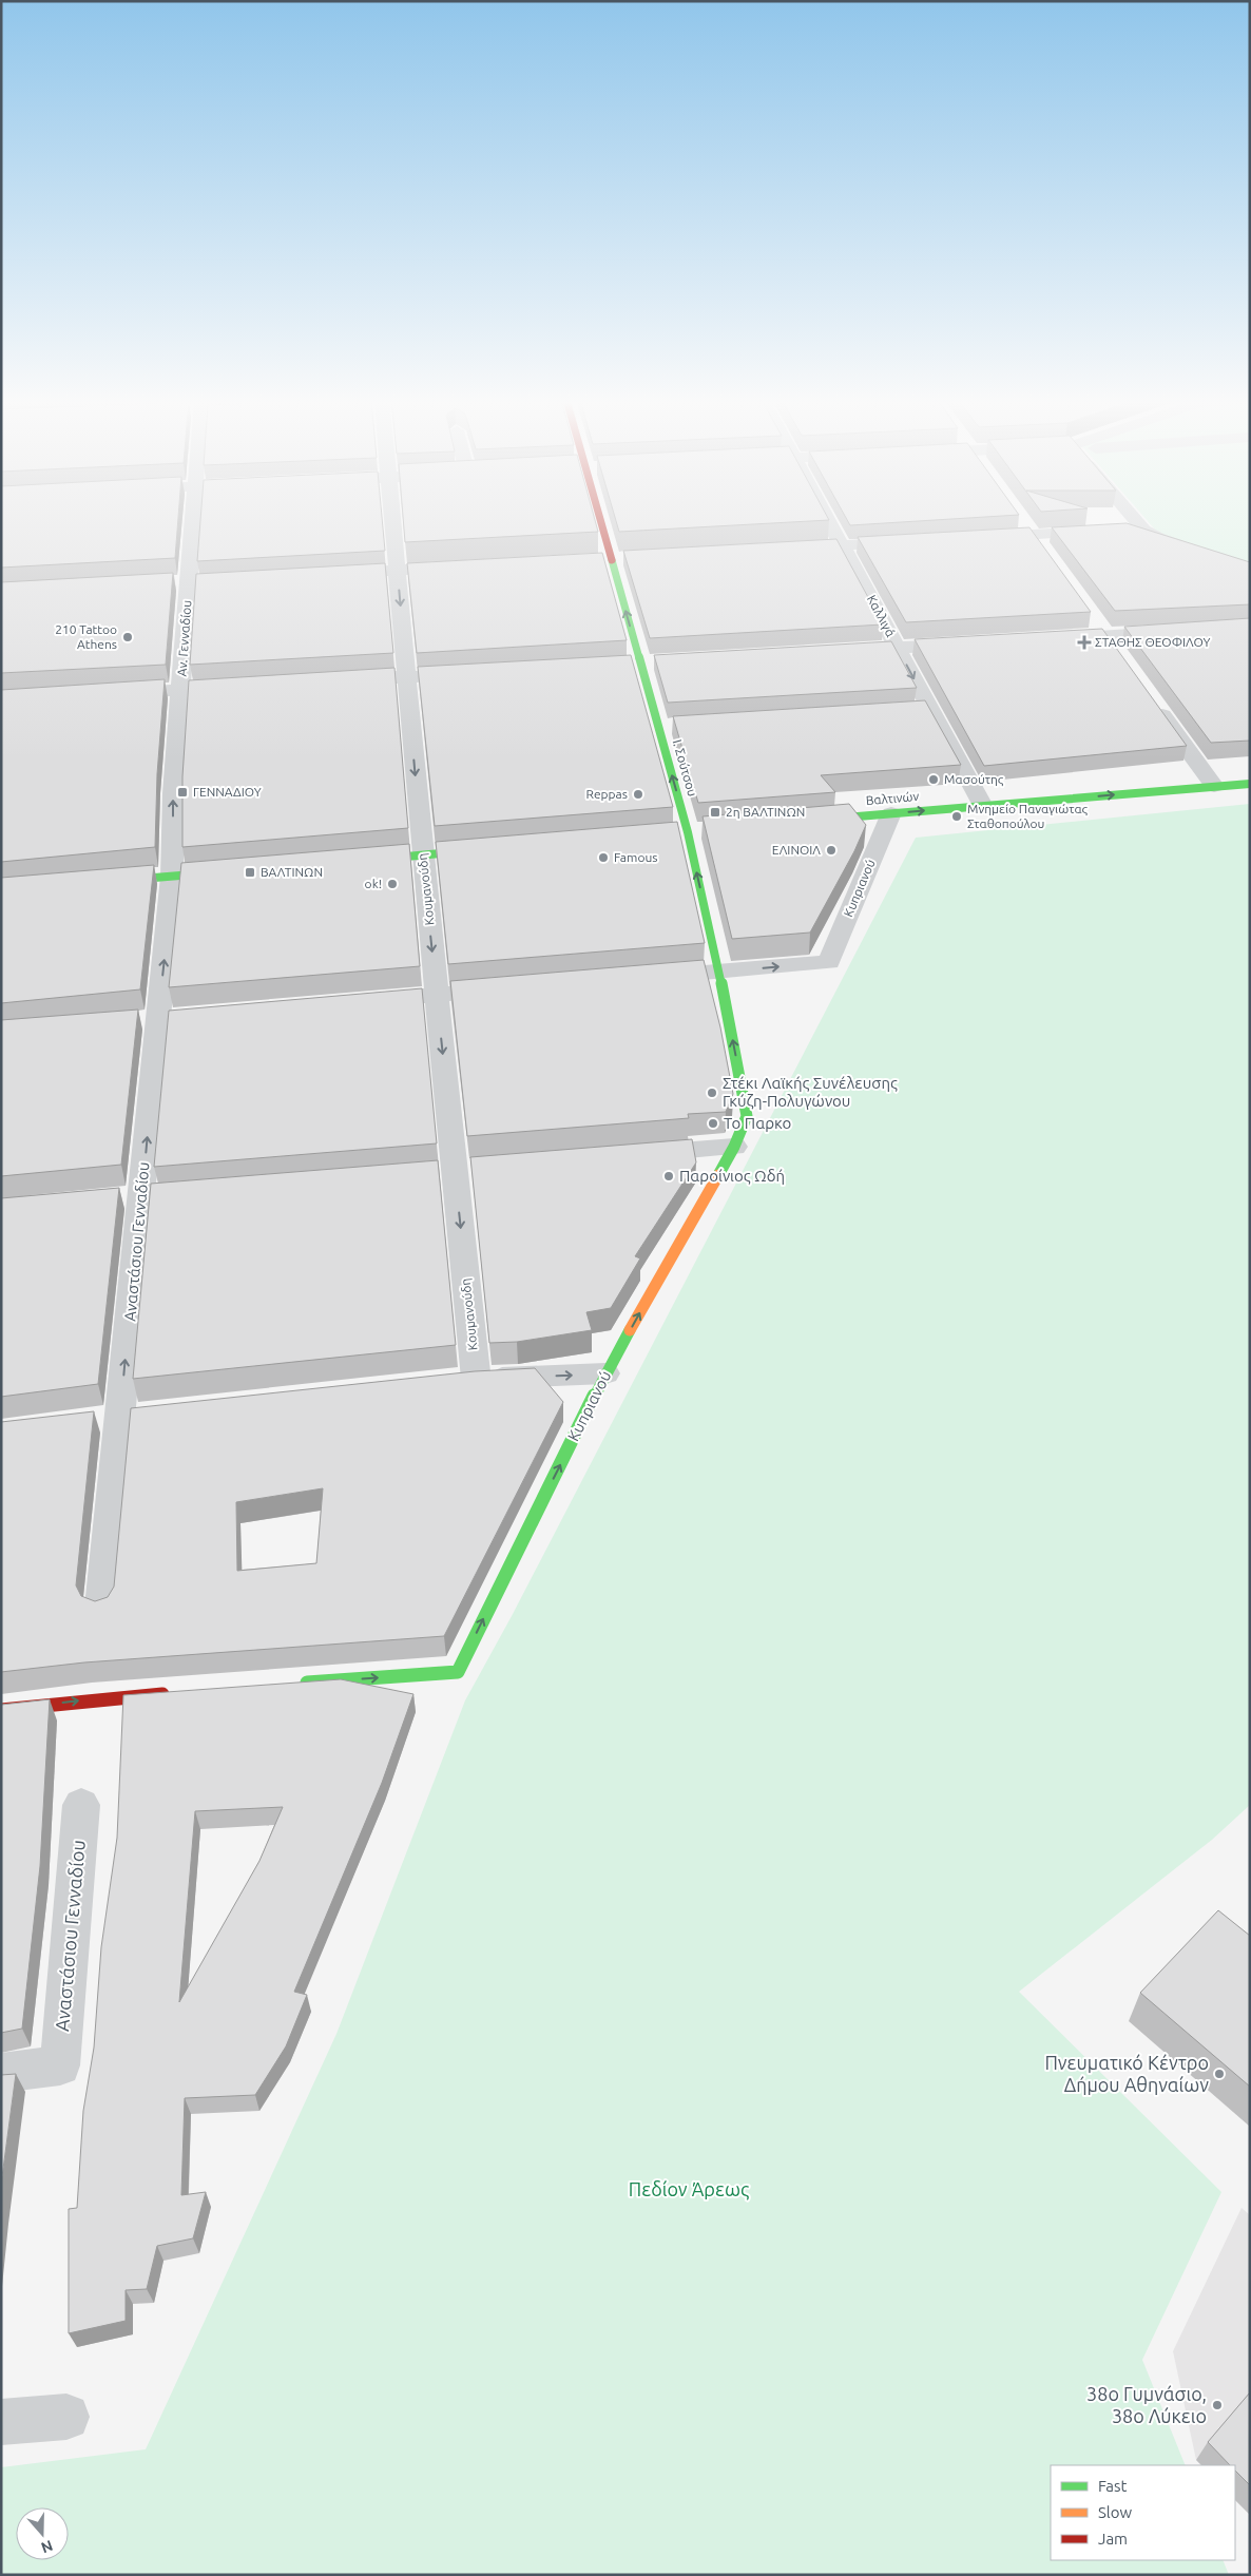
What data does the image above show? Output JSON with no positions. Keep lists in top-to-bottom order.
{
  "streets": {
    "street": [
      "Καλλιγά",
      "Αν. Γενναδίου",
      "Ι. Σούτσου",
      "Βαλτινών",
      "Κυπριανού",
      "Κουμανούδη",
      "Αναστάσιου Γενναδίου"
    ]
  },
  "crossings": [
    ["Καλλιγά", "Βαλτινών"],
    ["Αν. Γενναδίου", "Αναστάσιου Γενναδίου"],
    ["Ι. Σούτσου", "Κυπριανού"],
    ["Βαλτινών", "Κυπριανού"]
  ],
  "one_way": [
    "Αν. Γενναδίου",
    "Ι. Σούτσου",
    "Βαλτινών",
    "Κυπριανού",
    "Κουμανούδη",
    "Αναστάσιου Γενναδίου"
  ],
  "parks": ["Πεδίον Άρεως"],
  "places": {
    "other": [
      "210 Tattoo Athens",
      "Μασούτης",
      "Reppas",
      "Μνημείο Παναγιώτας Σταθοπούλου",
      "ΕΛΙΝΟΙΛ",
      "Famous",
      "ok!",
      "Στέκι Λαϊκής Συνέλευσης Γκύζη-Πολυγώνου",
      "Το Παρκο",
      "Παροίνιος Ωδή",
      "Πνευματικό Κέντρο Δήμου Αθηναίων",
      "38ο Γυμνάσιο, 38ο Λύκειο"
    ],
    "health": ["ΣΤΑΘΗΣ ΘΕΟΦΙΛΟΥ"],
    "transit": ["ΓΕΝΝΑΔΙΟΥ", "2η ΒΑΛΤΙΝΩΝ", "ΒΑΛΤΙΝΩΝ"]
  },
  "legend": ["Fast", "Slow", "Jam"],
  "north": "bottom"
}
